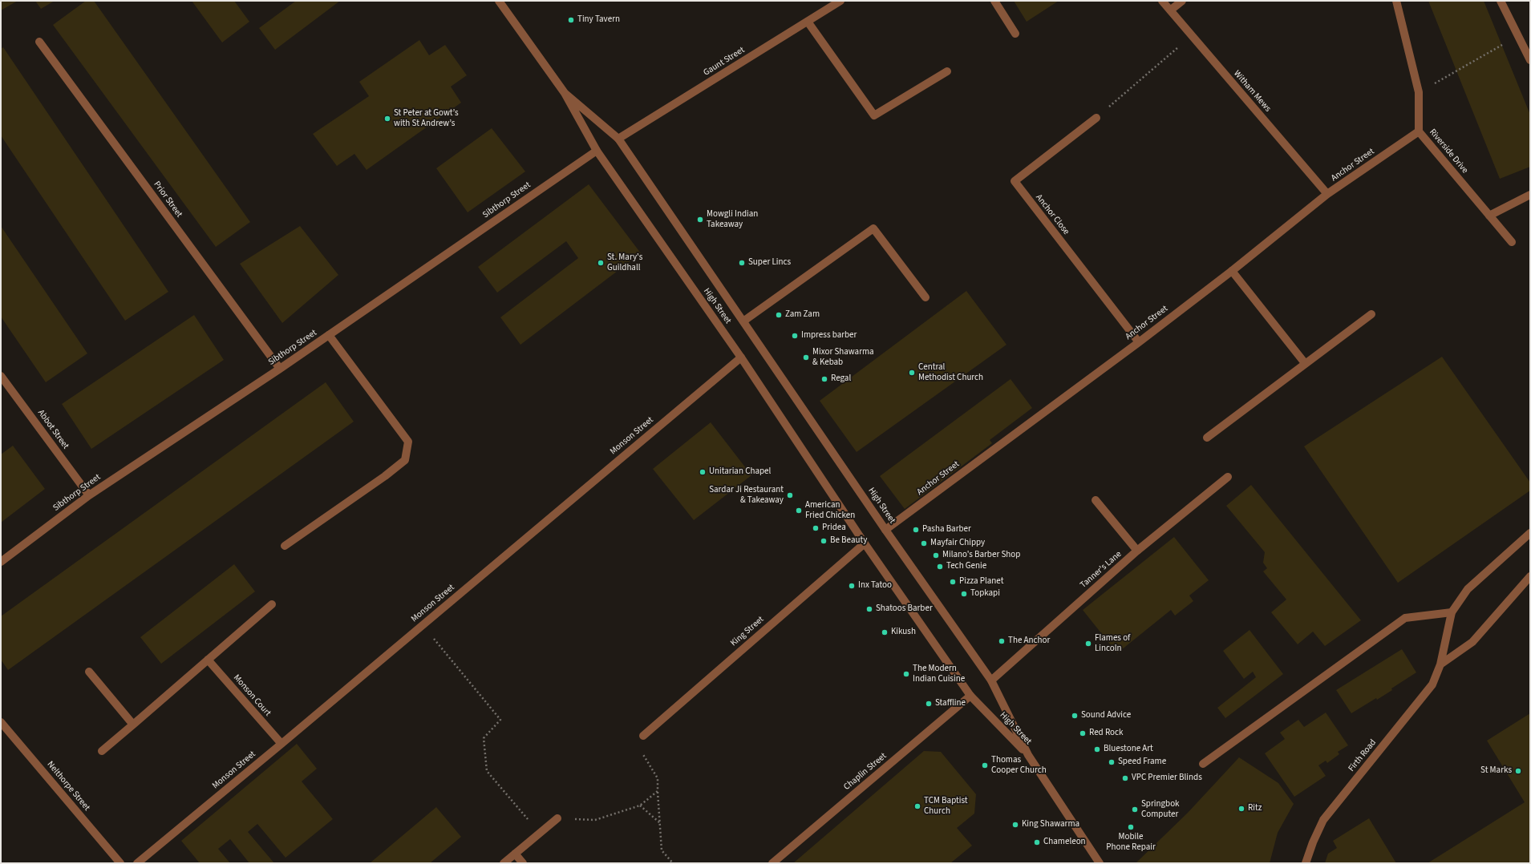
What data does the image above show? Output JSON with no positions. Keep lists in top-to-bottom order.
{
  "streets": {
    "street": [
      "Gaunt Street",
      "Witham Mews",
      "Riverside Drive",
      "Anchor Street",
      "Prior Street",
      "Sibthorp Street",
      "Anchor Close",
      "High Street",
      "Abbot Street",
      "Monson Street",
      "Tanner's Lane",
      "King Street",
      "Monson Court",
      "Firth Road",
      "Chaplin Street",
      "Nelthorpe Street"
    ]
  },
  "crossings": [
    ["Gaunt Street", "High Street"],
    ["Witham Mews", "Anchor Street"],
    ["Riverside Drive", "Anchor Street"],
    ["Anchor Street", "Anchor Close"],
    ["Anchor Street", "High Street"],
    ["Prior Street", "Sibthorp Street"],
    ["Sibthorp Street", "High Street"],
    ["Sibthorp Street", "Abbot Street"],
    ["High Street", "Monson Street"],
    ["High Street", "Tanner's Lane"],
    ["High Street", "King Street"],
    ["High Street", "Chaplin Street"],
    ["Monson Street", "Monson Court"]
  ],
  "places": [
    "Tiny Tavern",
    "St Peter at Gowt’s with St Andrew’s",
    "Mowgli Indian Takeaway",
    "St. Mary's Guildhall",
    "Super Lincs",
    "Zam Zam",
    "Impress barber",
    "Mixor Shawarma & Kebab",
    "Central Methodist Church",
    "Regal",
    "Unitarian Chapel",
    "Sardar Ji Restaurant & Takeaway",
    "American Fried Chicken",
    "Pridea",
    "Pasha Barber",
    "Be Beauty",
    "Mayfair Chippy",
    "Milano's Barber Shop",
    "Tech Genie",
    "Pizza Planet",
    "Inx Tatoo",
    "Topkapi",
    "Shatoos Barber",
    "Kikush",
    "The Anchor",
    "Flames of Lincoln",
    "The Modern Indian Cuisine",
    "Staffline",
    "Sound Advice",
    "Red Rock",
    "Bluestone Art",
    "Speed Frame",
    "Thomas Cooper Church",
    "St Marks",
    "VPC Premier Blinds",
    "TCM Baptist Church",
    "Ritz",
    "Springbok Computer",
    "King Shawarma",
    "Mobile Phone Repair",
    "Chameleon"
  ]
}
